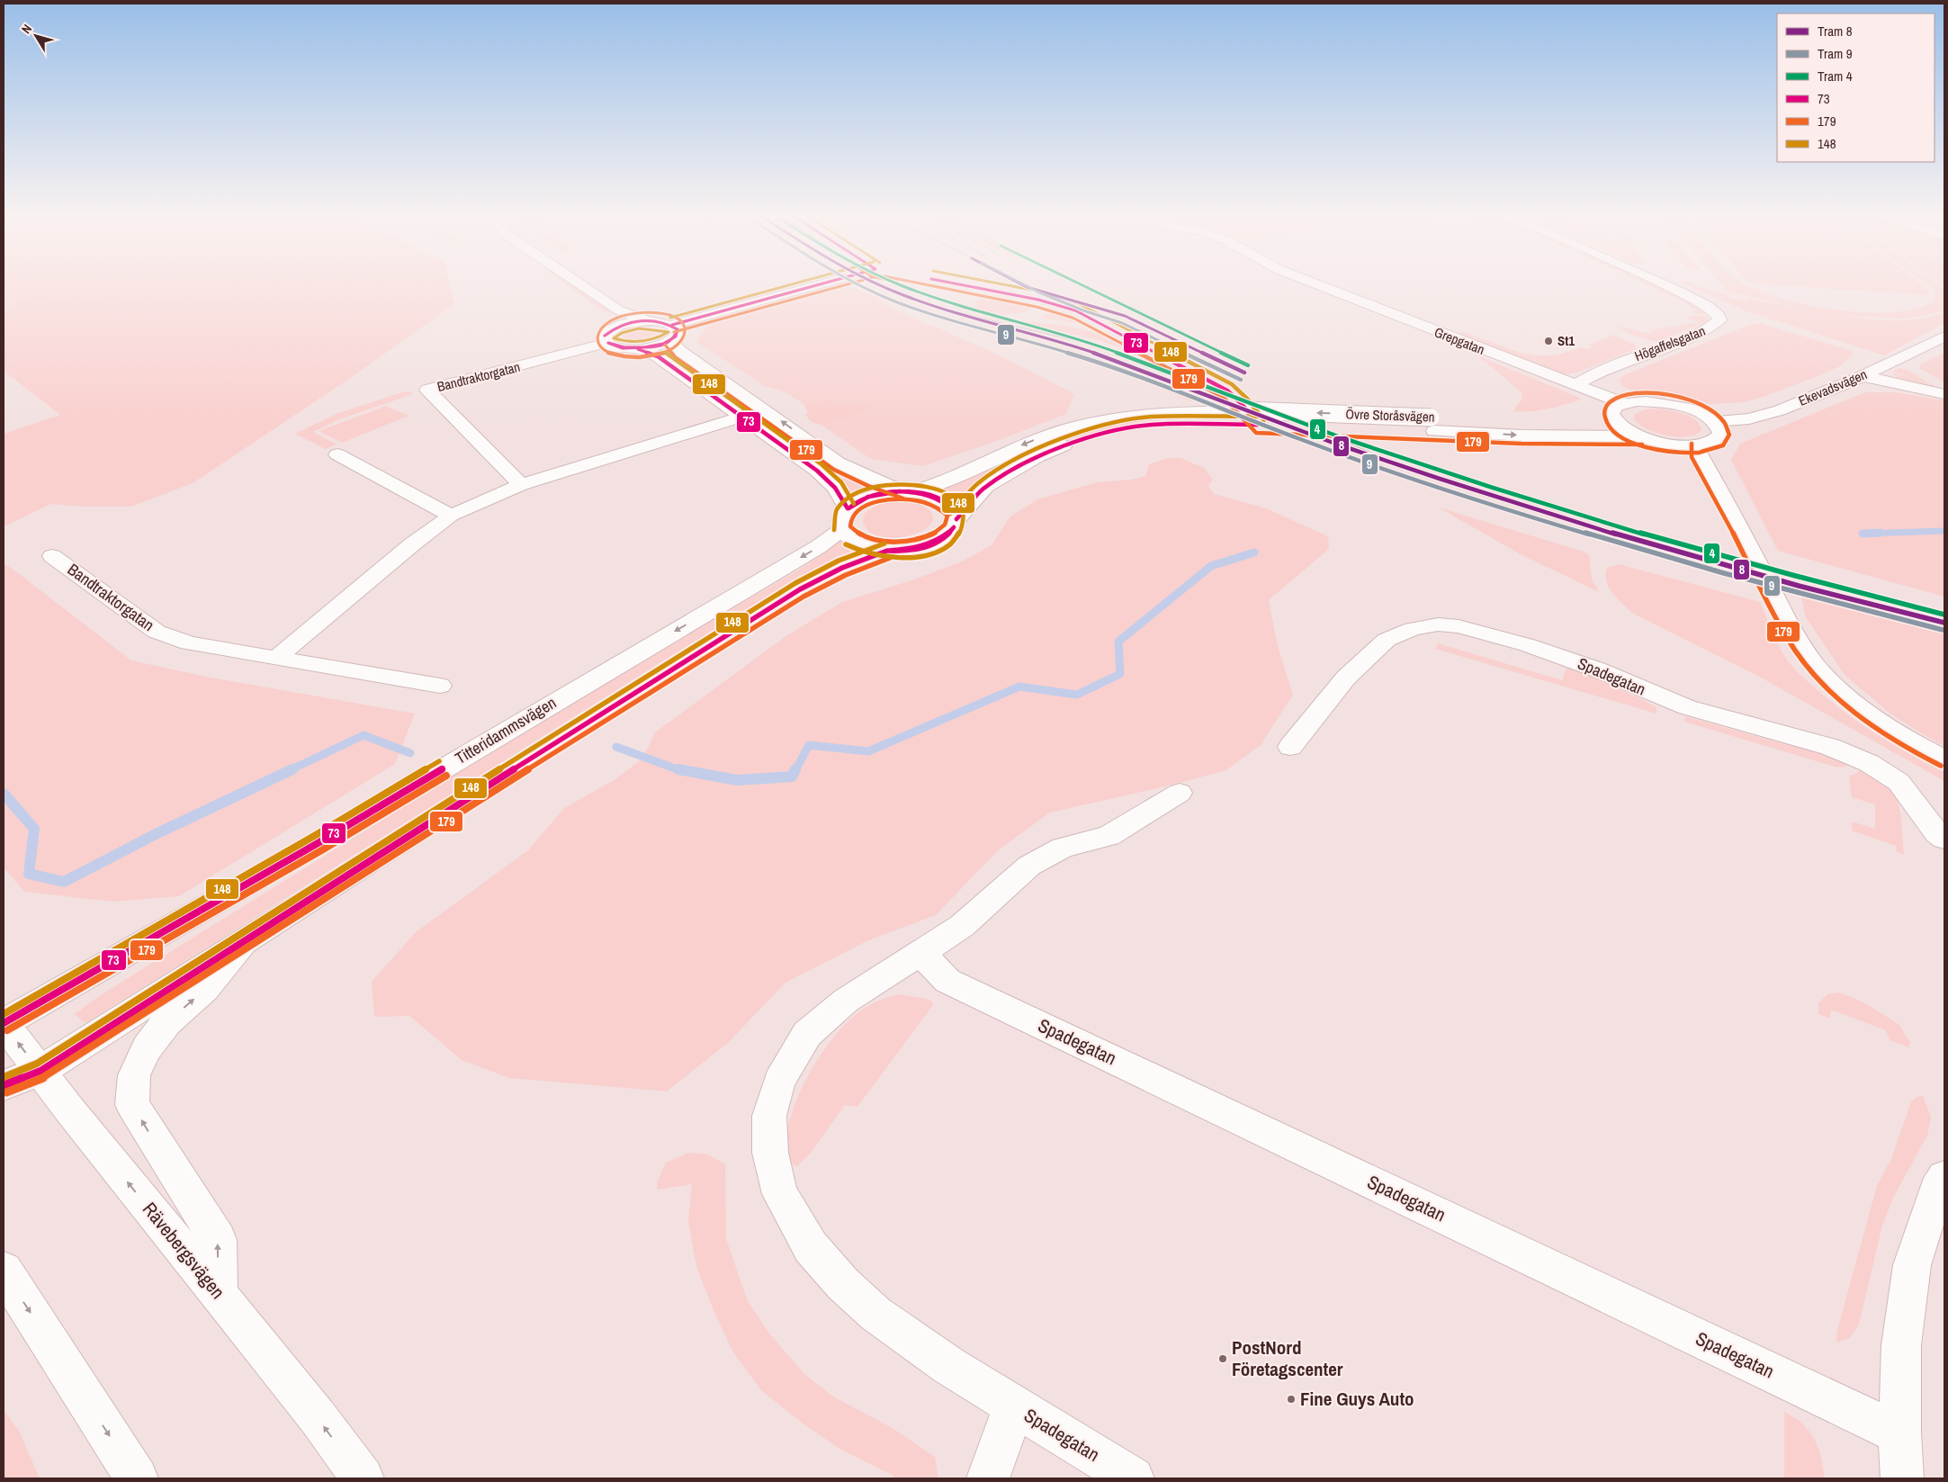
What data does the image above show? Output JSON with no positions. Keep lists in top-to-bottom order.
{
  "streets": {
    "main road": [
      "Grepgatan",
      "Högaffelsgatan",
      "Bandtraktorgatan",
      "Ekevadsvägen",
      "Övre Storåsvägen",
      "Spadegatan",
      "Titteridammsvägen",
      "Rävebergsvägen"
    ]
  },
  "crossings": [
    ["Grepgatan", "Högaffelsgatan"],
    ["Övre Storåsvägen", "Titteridammsvägen"],
    ["Titteridammsvägen", "Rävebergsvägen"]
  ],
  "places": ["St1", "PostNord Företagscenter", "Fine Guys Auto"],
  "lines": [
    "tram line 8",
    "tram line 9",
    "tram line 4",
    "transit line 73",
    "transit line 179",
    "transit line 148"
  ],
  "legend": [
    "Tram 8",
    "Tram 9",
    "Tram 4",
    "73",
    "179",
    "148"
  ],
  "north": "top left"
}
